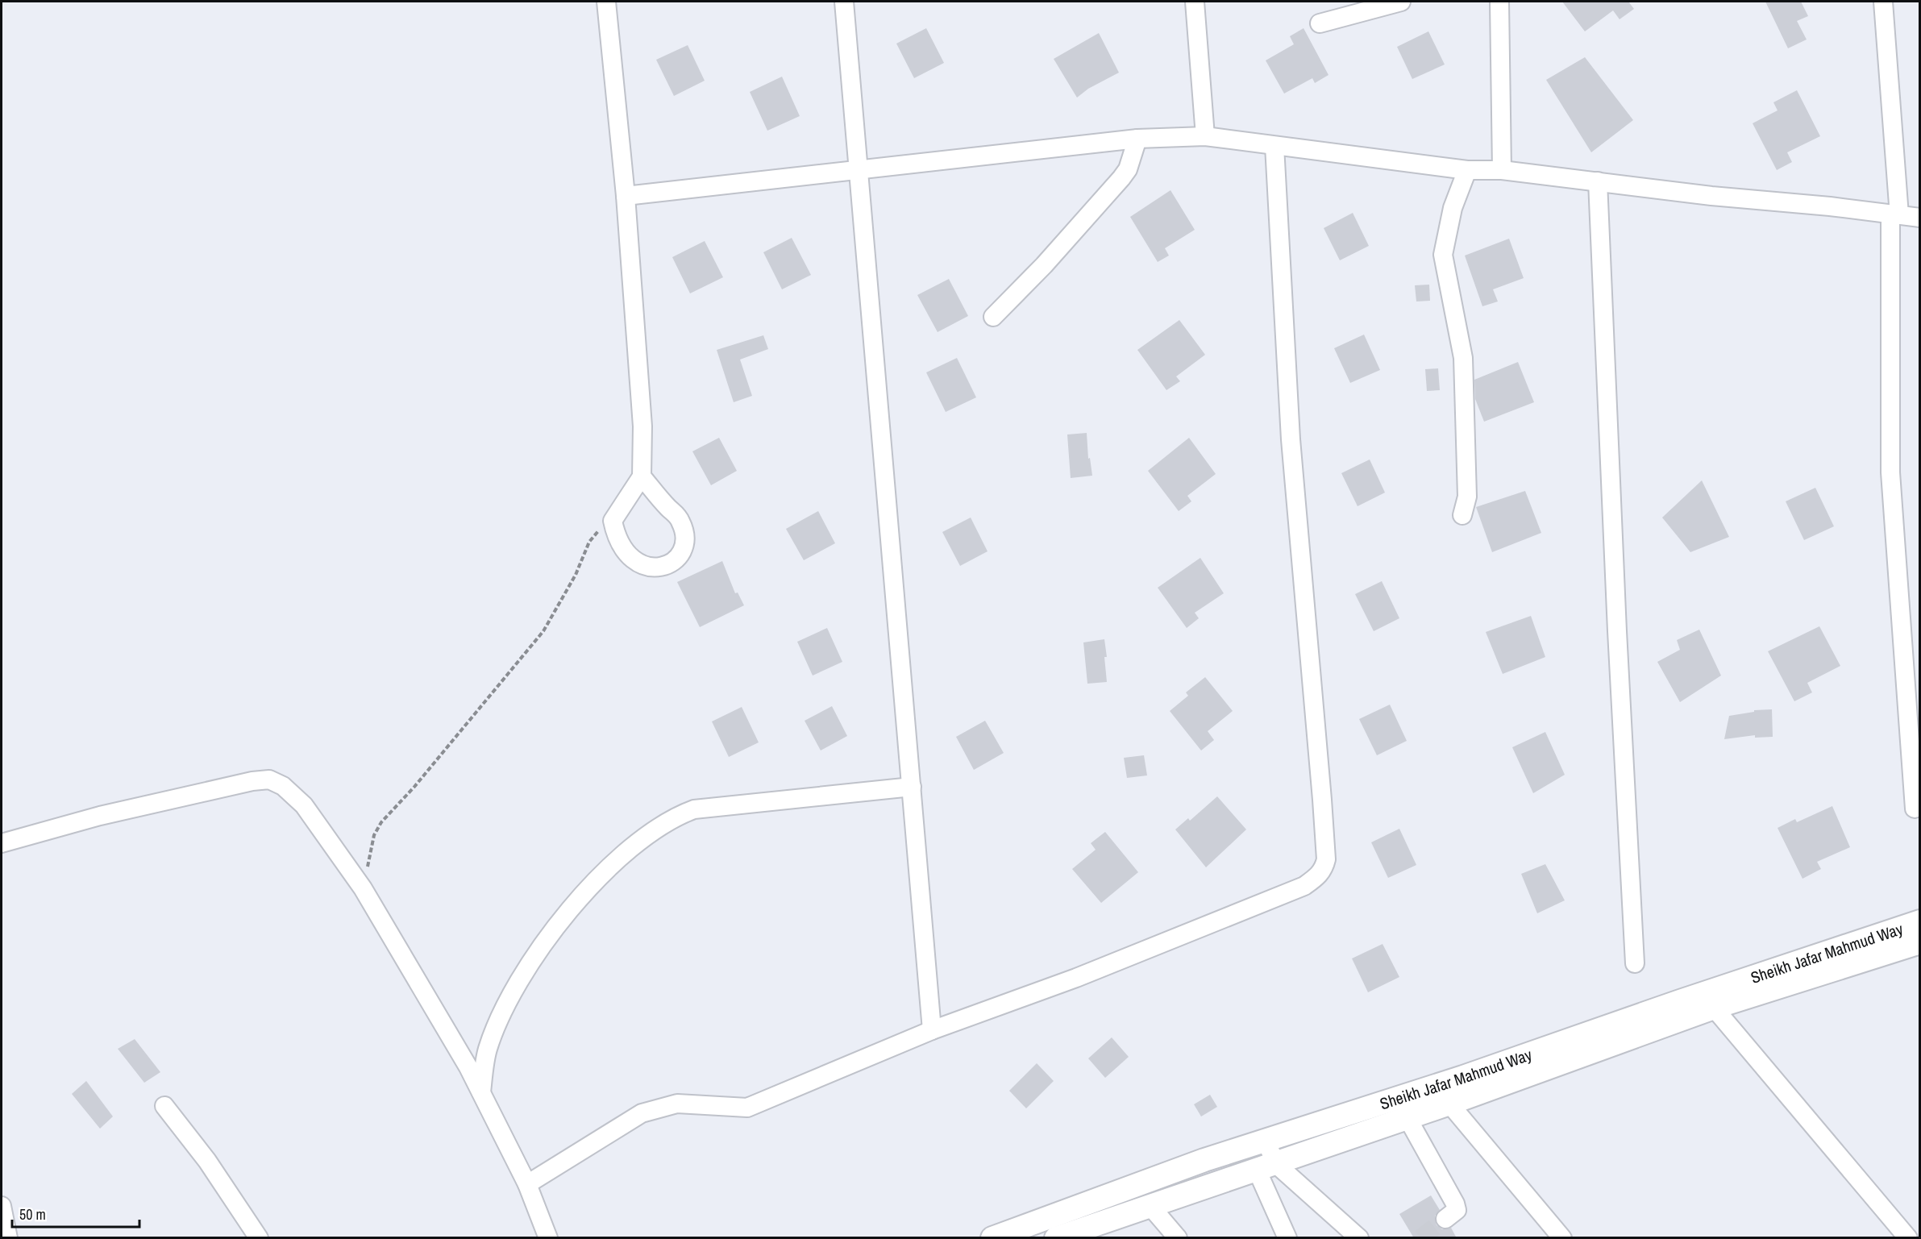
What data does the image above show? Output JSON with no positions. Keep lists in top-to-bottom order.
{
  "streets": {
    "main road": ["Sheikh Jafar Mahmud Way"]
  },
  "scale_bar": "50 m"
}
